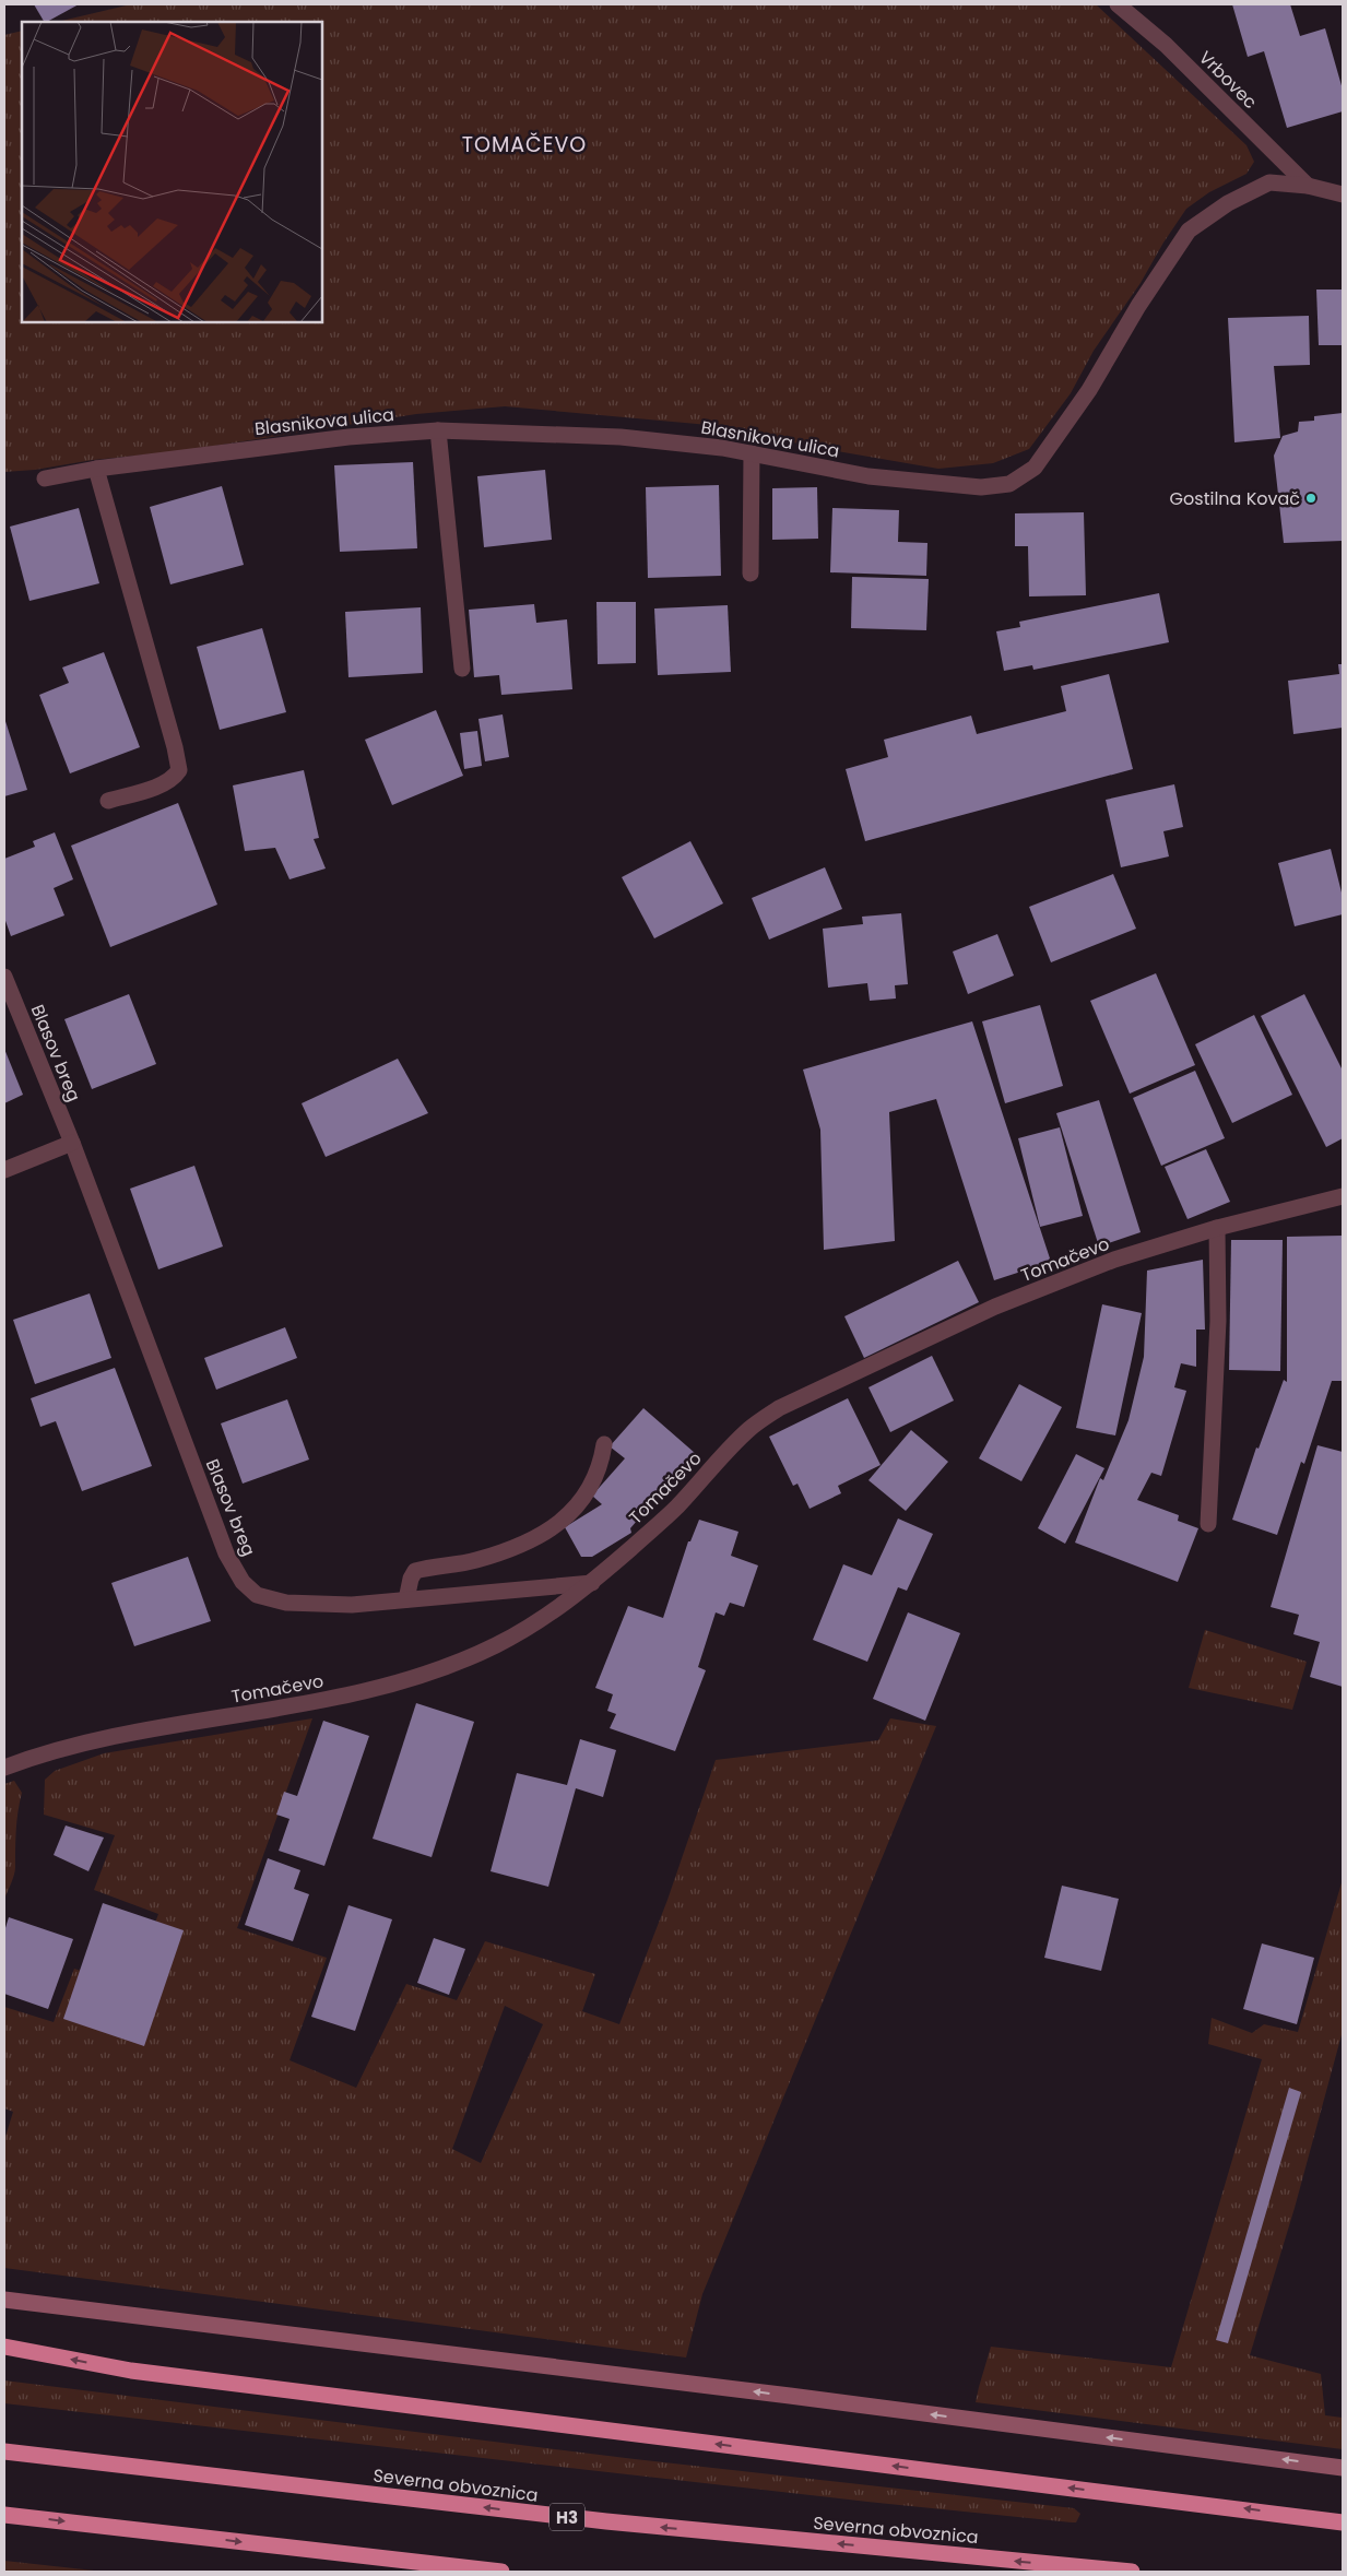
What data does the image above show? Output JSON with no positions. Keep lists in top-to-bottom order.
{
  "streets": {
    "highway": ["Severna obvoznica", "H3"],
    "street": [
      "Vrbovec",
      "Blasnikova ulica",
      "Blasov breg",
      "Tomačevo"
    ]
  },
  "crossings": [
    ["Vrbovec", "Blasnikova ulica"],
    ["Blasov breg", "Tomačevo"]
  ],
  "districts": ["TOMAČEVO"],
  "places": ["Gostilna Kovač"]
}
